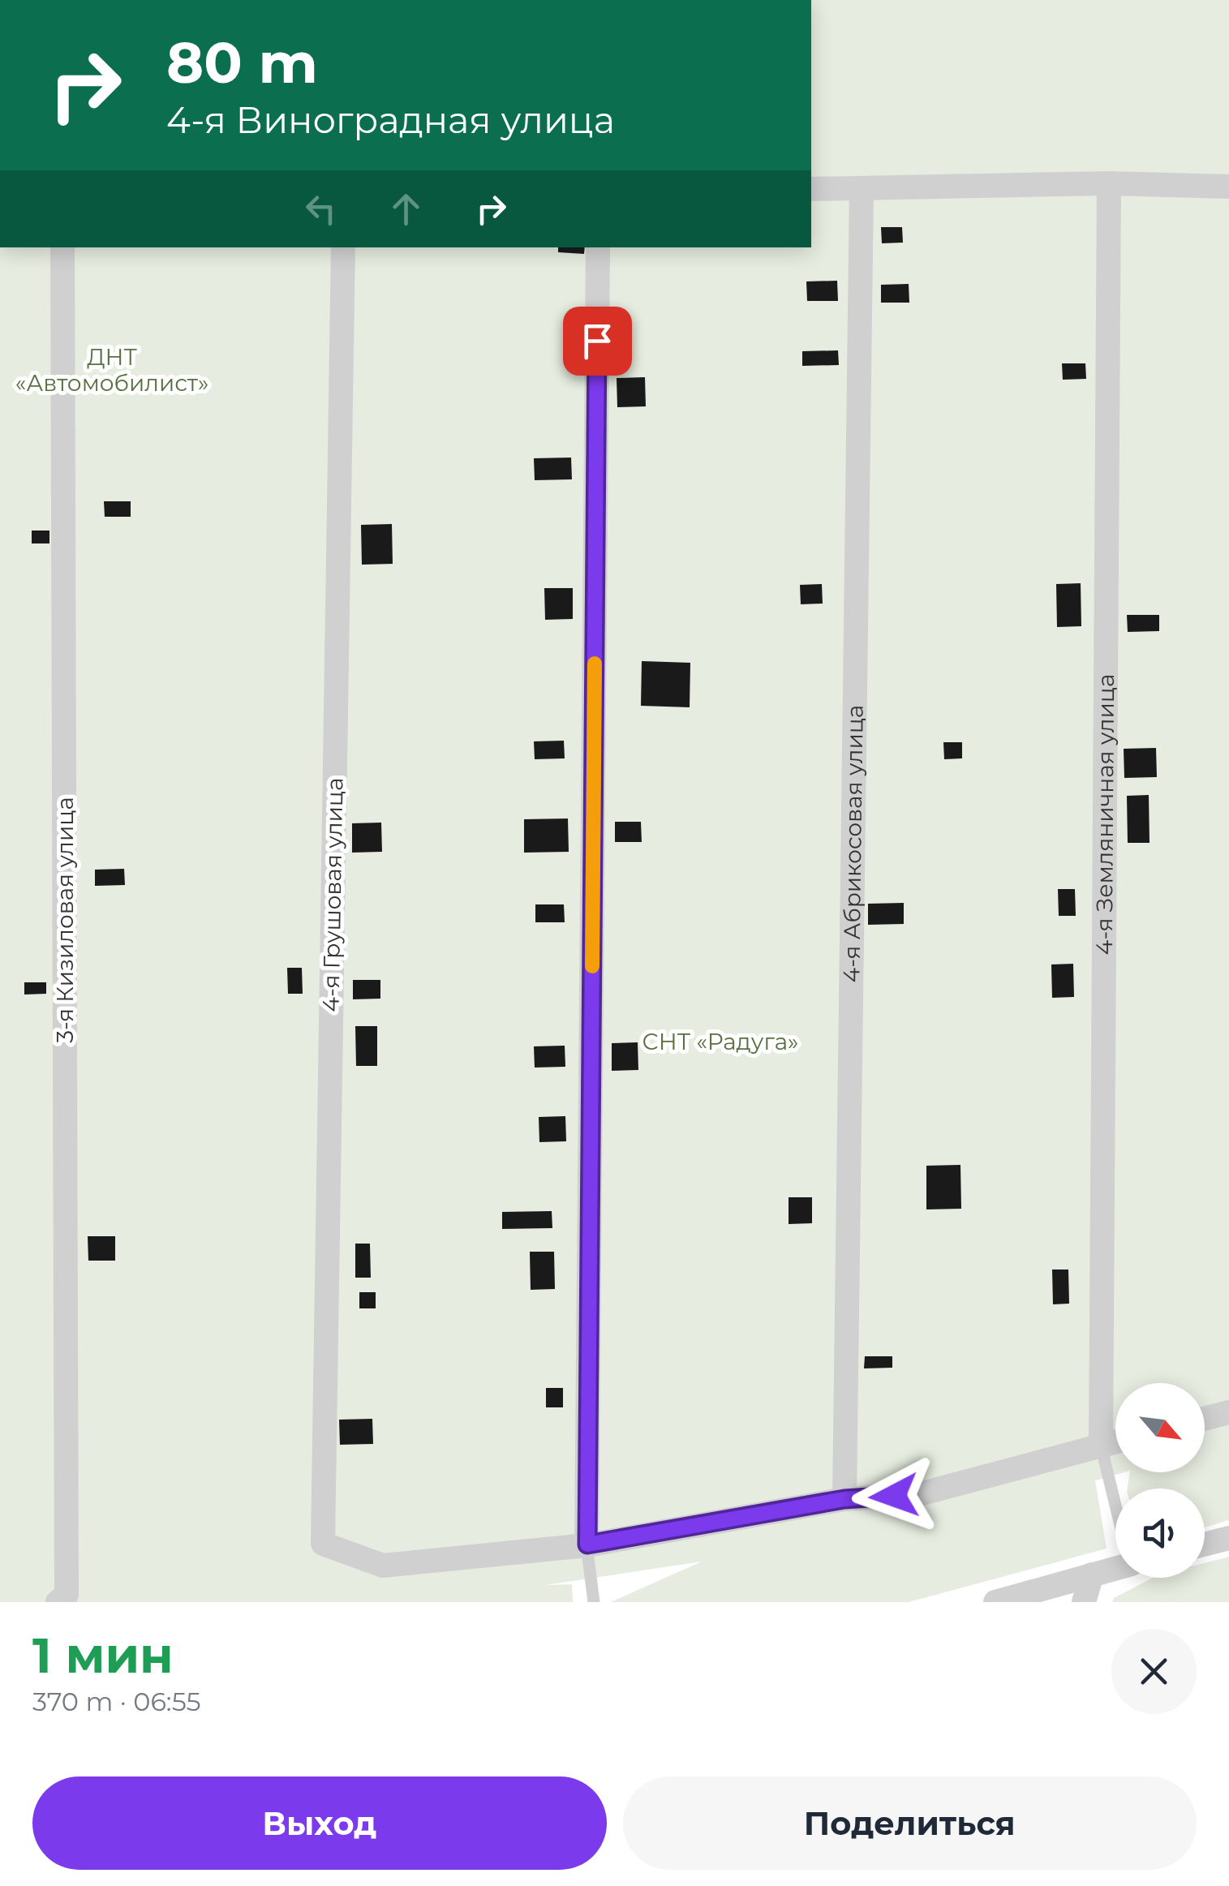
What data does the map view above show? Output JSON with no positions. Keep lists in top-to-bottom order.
{
  "streets": {
    "street": [
      "4-я Земляничная улица",
      "4-я Абрикосовая улица",
      "4-я Грушовая улица",
      "3-я Кизиловая улица"
    ]
  },
  "parks": ["ДНТ «Автомобилист»", "СНТ «Радуга»"],
  "north": "bottom right",
  "page": {
    "turn": ["80 m", "4-я Виноградная улица"],
    "heading": ["1 мин", "370 m · 06:55"],
    "buttons": ["Выход", "Поделиться"]
  }
}
